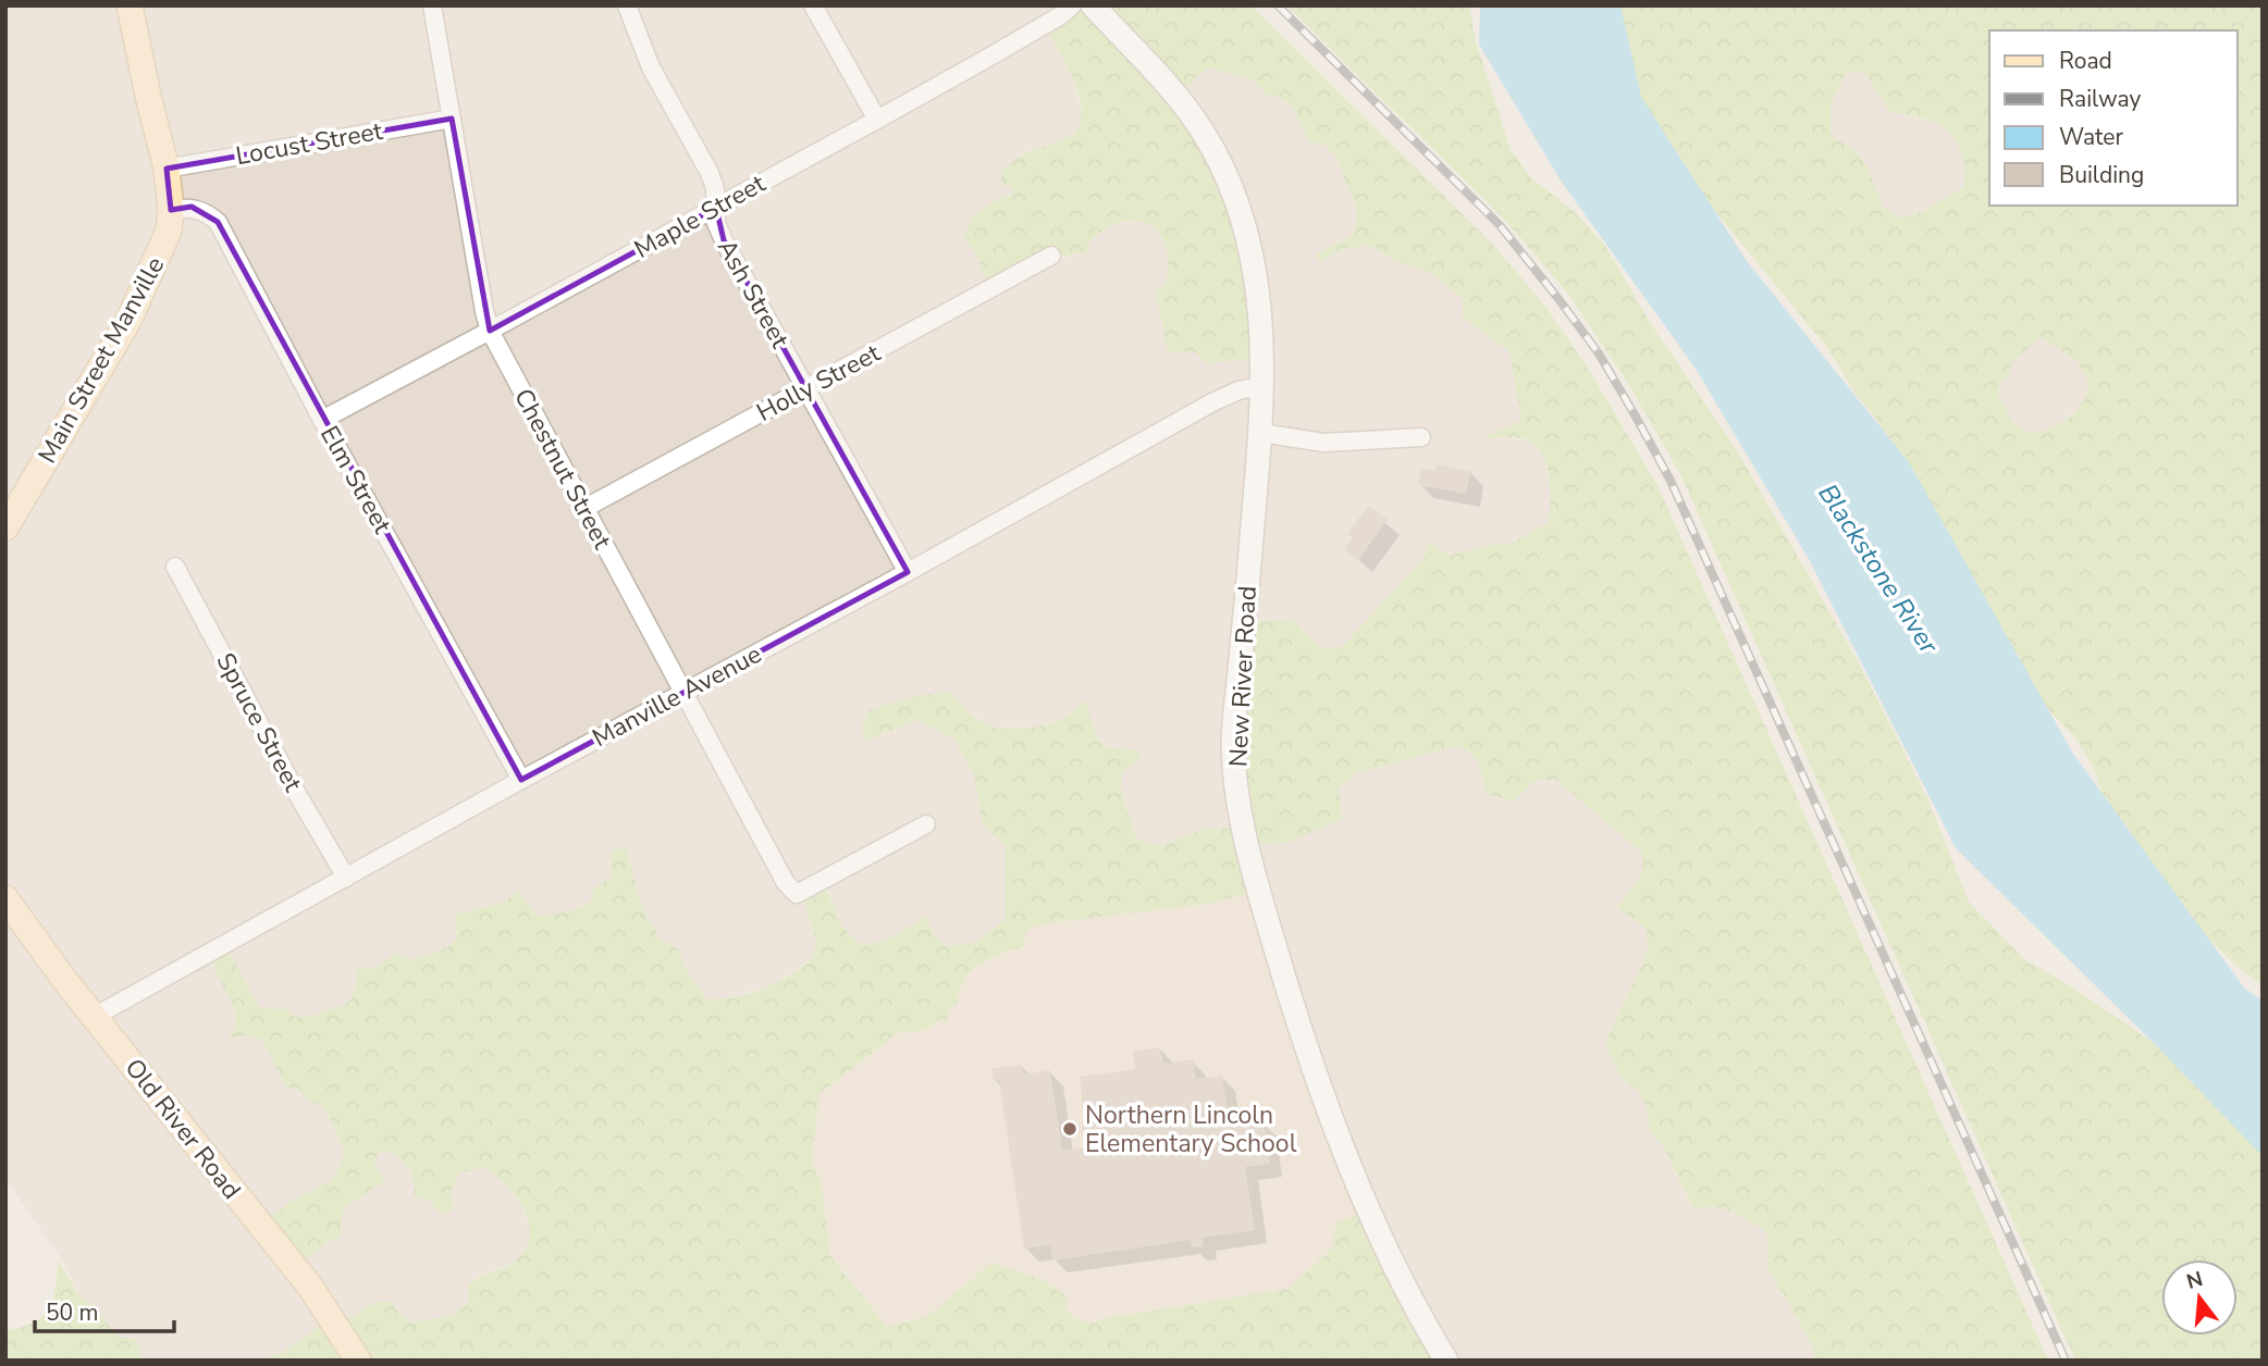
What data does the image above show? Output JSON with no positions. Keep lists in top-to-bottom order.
{
  "streets": {
    "main road": ["Main Street Manville", "Old River Road"],
    "street": [
      "Locust Street",
      "Maple Street",
      "Ash Street",
      "Holly Street",
      "Chestnut Street",
      "Elm Street",
      "New River Road",
      "Manville Avenue",
      "Spruce Street"
    ]
  },
  "crossings": [
    ["Locust Street", "Main Street Manville"],
    ["Locust Street", "Chestnut Street"],
    ["Maple Street", "Ash Street"],
    ["Maple Street", "Chestnut Street"],
    ["Maple Street", "Elm Street"],
    ["Ash Street", "Holly Street"],
    ["Ash Street", "Manville Avenue"],
    ["Main Street Manville", "Elm Street"],
    ["Holly Street", "Chestnut Street"],
    ["Chestnut Street", "Manville Avenue"],
    ["Elm Street", "Manville Avenue"],
    ["New River Road", "Manville Avenue"],
    ["Manville Avenue", "Spruce Street"],
    ["Manville Avenue", "Old River Road"]
  ],
  "water": ["Blackstone River"],
  "places": ["Northern Lincoln Elementary School"],
  "legend": [
    "Road",
    "Railway",
    "Water",
    "Building"
  ],
  "scale_bar": "50 m",
  "north": "top"
}
